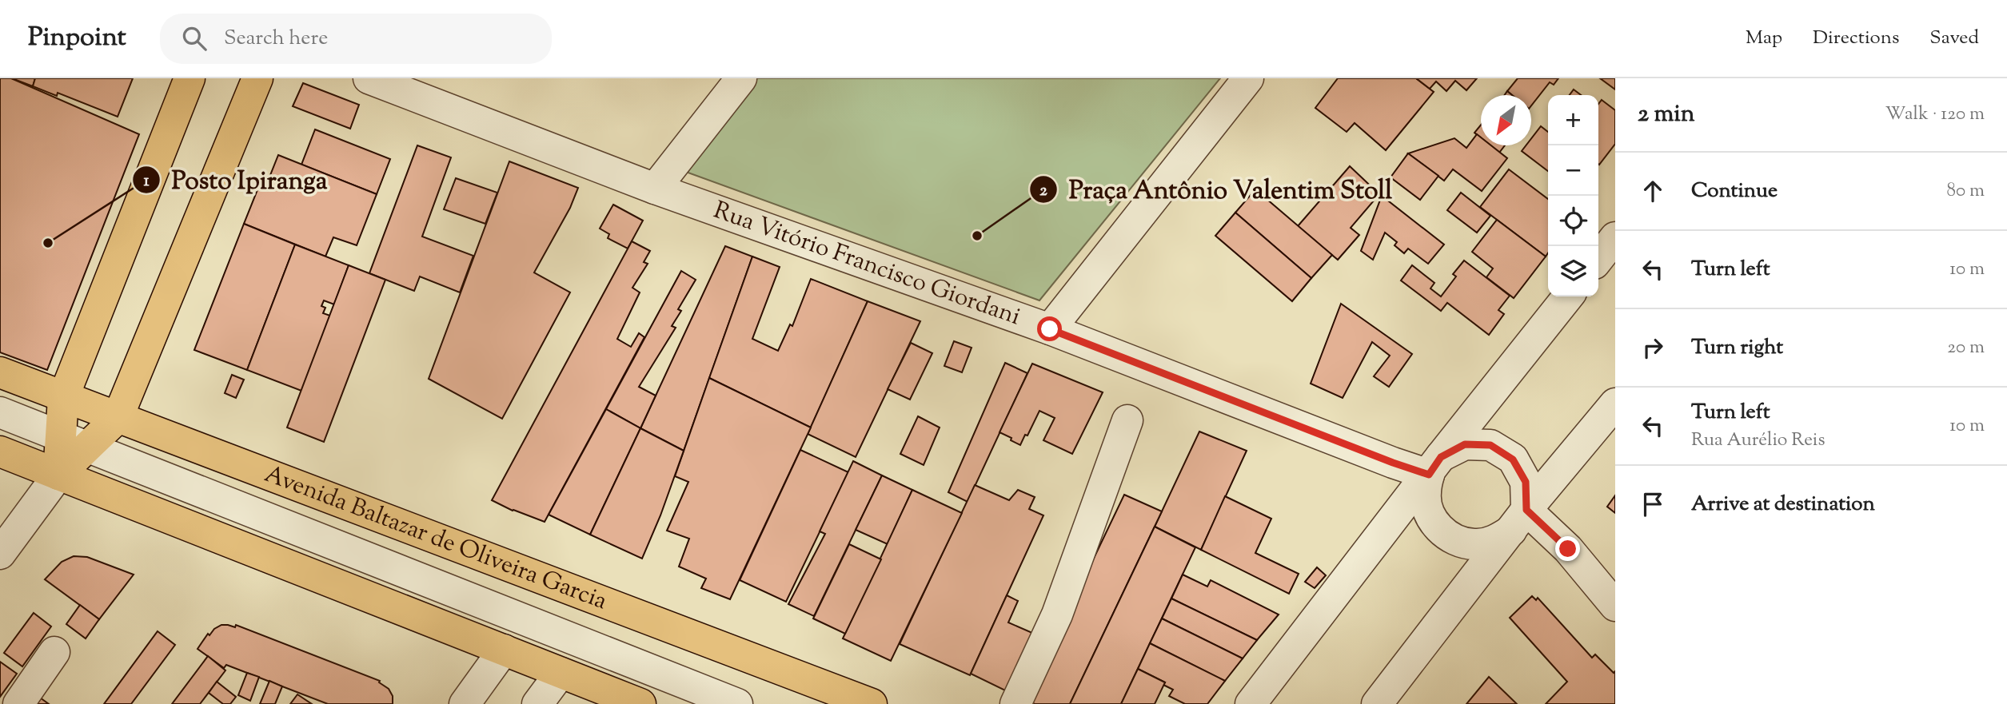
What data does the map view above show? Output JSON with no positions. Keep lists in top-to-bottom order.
{
  "streets": {
    "main road": ["Avenida Baltazar de Oliveira Garcia"],
    "street": ["Rua Vitório Francisco Giordani"]
  },
  "places": ["Praça Antônio Valentim Stoll", "Posto Ipiranga"],
  "north": "bottom left",
  "page": {
    "header": "Pinpoint",
    "search": "Search here",
    "nav": ["Map", "Directions", "Saved"],
    "heading": ["2 min", "Walk · 120 m"],
    "map_buttons": ["+", "−"],
    "list": [
      ["Continue", "80 m"],
      ["Turn left", "10 m"],
      ["Turn right", "20 m"],
      ["Turn left", "Rua Aurélio Reis", "10 m"],
      "Arrive at destination"
    ]
  }
}
